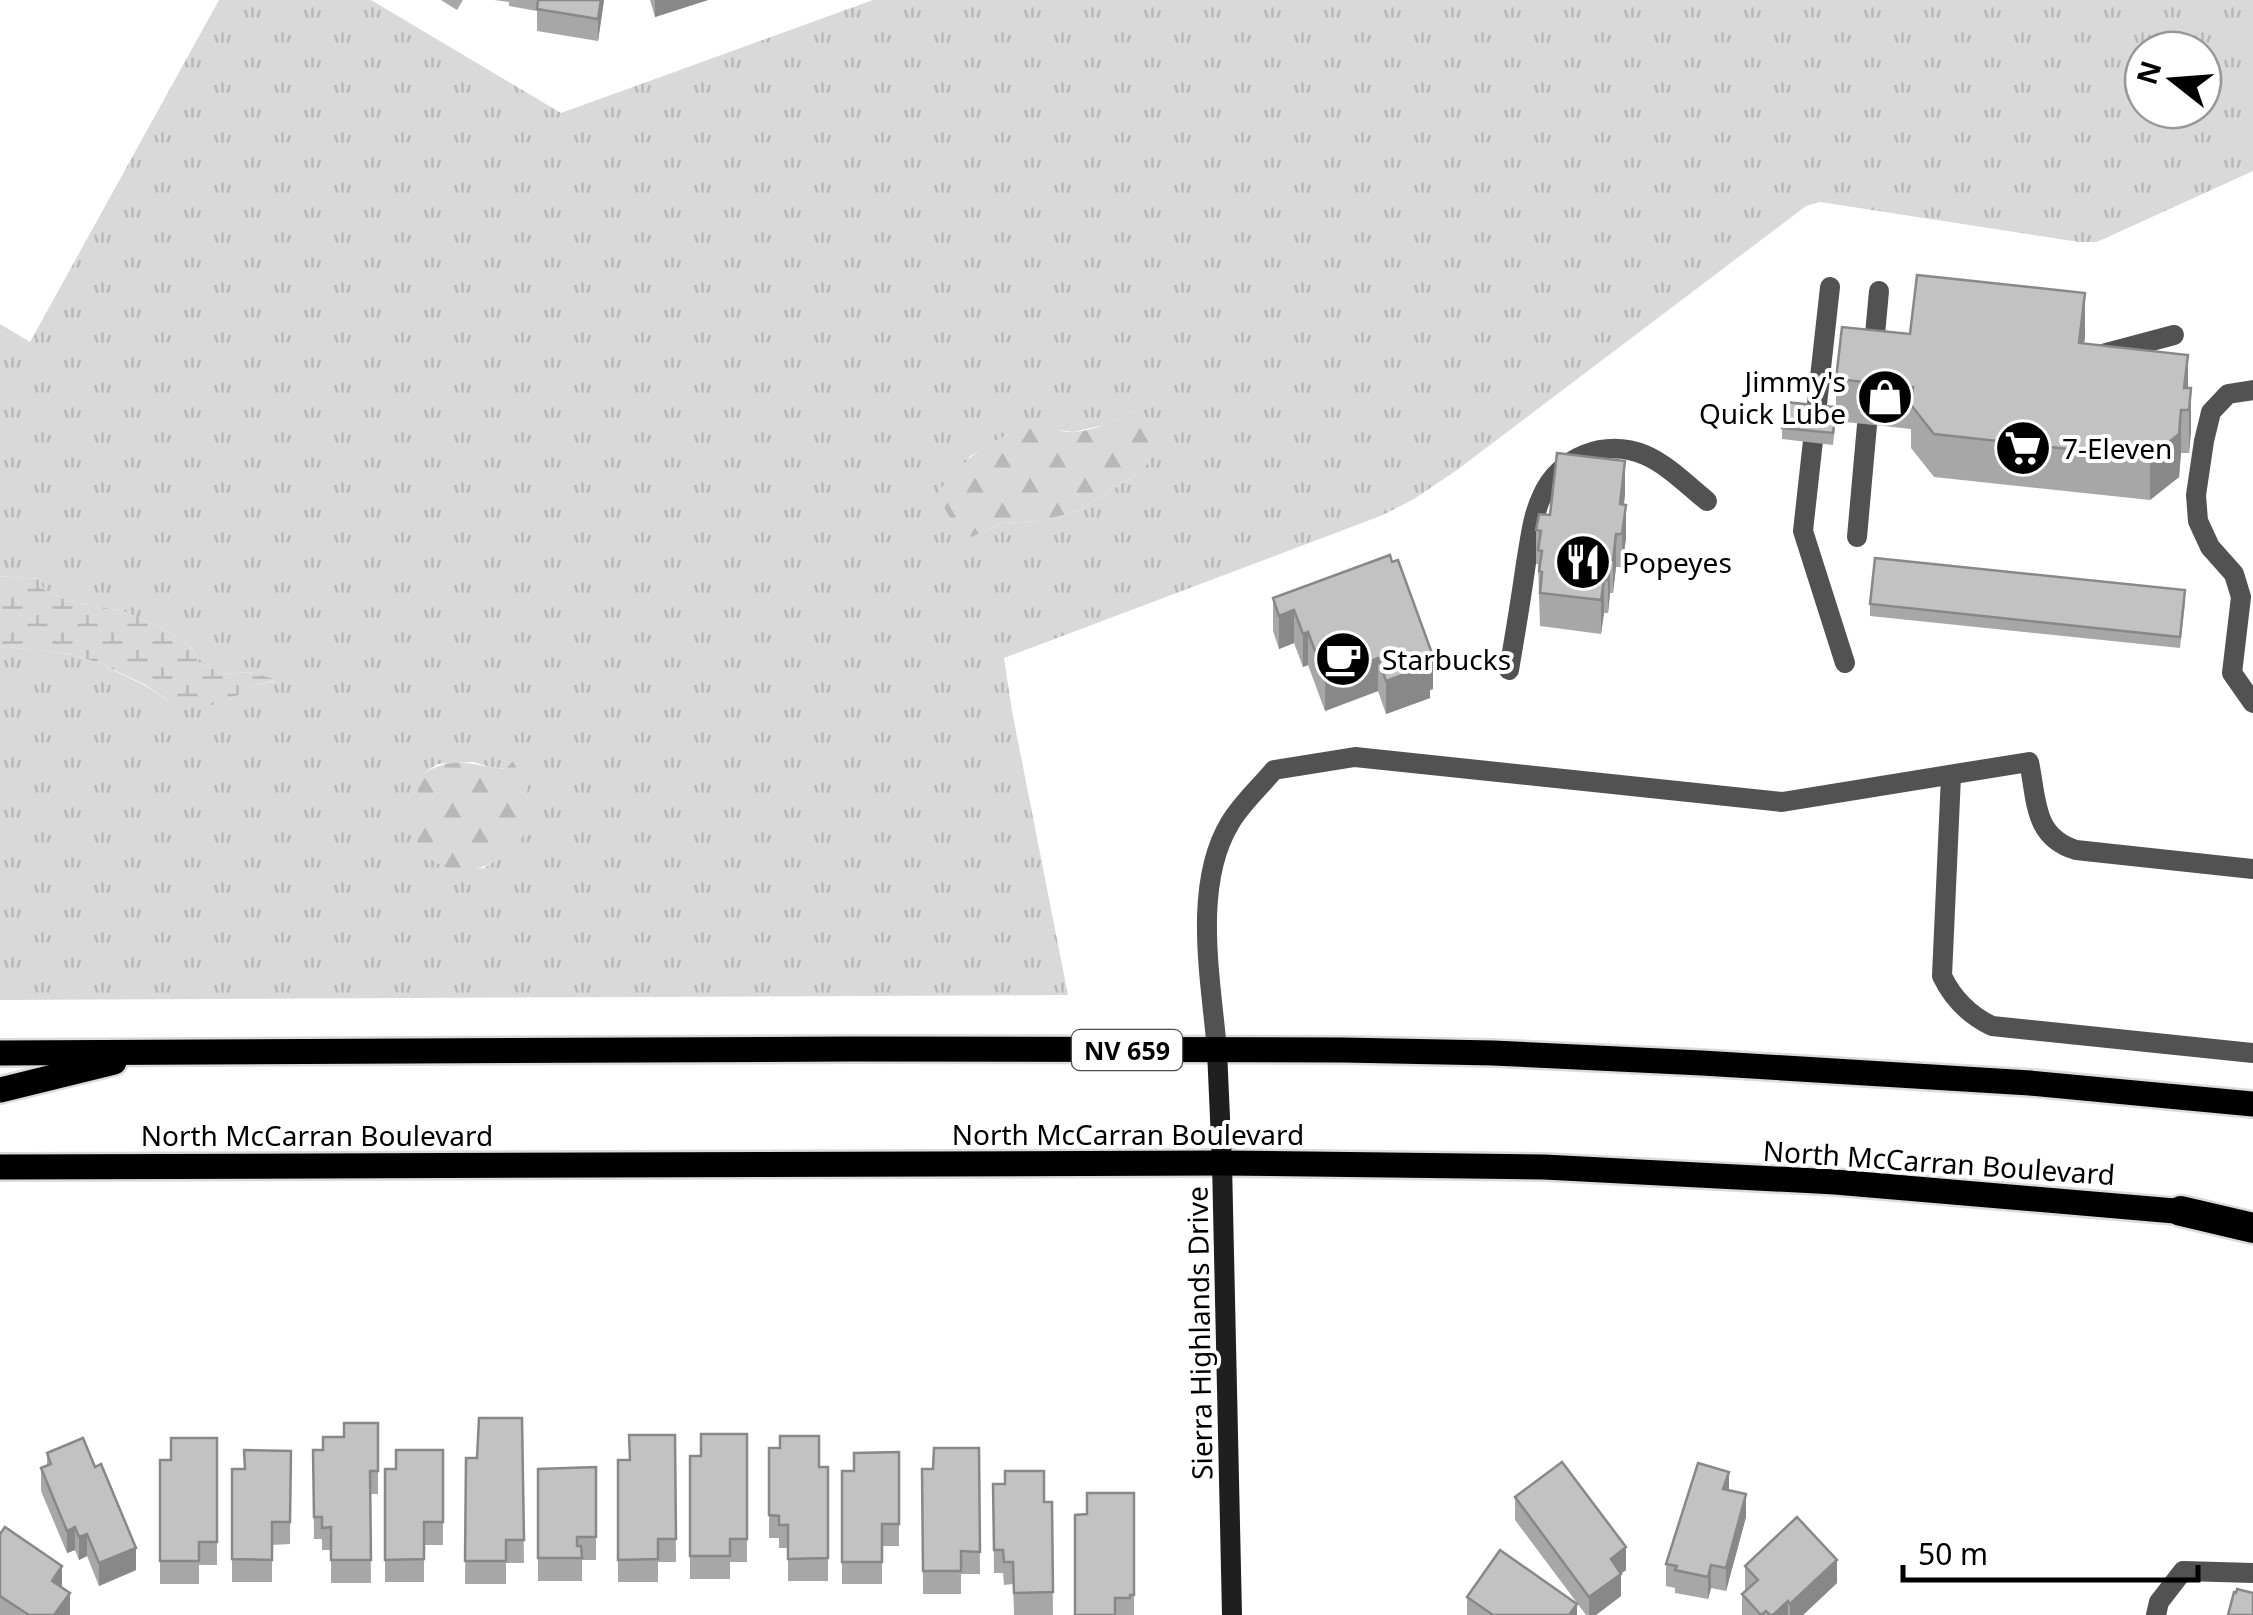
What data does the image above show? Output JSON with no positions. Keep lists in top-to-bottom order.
{
  "streets": {
    "main road": ["NV 659", "North McCarran Boulevard"],
    "street": ["Sierra Highlands Drive"]
  },
  "crossings": [
    ["NV 659", "Sierra Highlands Drive"],
    ["North McCarran Boulevard", "Sierra Highlands Drive"]
  ],
  "places": {
    "shop": ["Jimmy's Quick Lube"],
    "supermarket": ["7-Eleven"],
    "restaurant": ["Popeyes"],
    "cafe": ["Starbucks"]
  },
  "scale_bar": "50 m",
  "north": "left"
}
